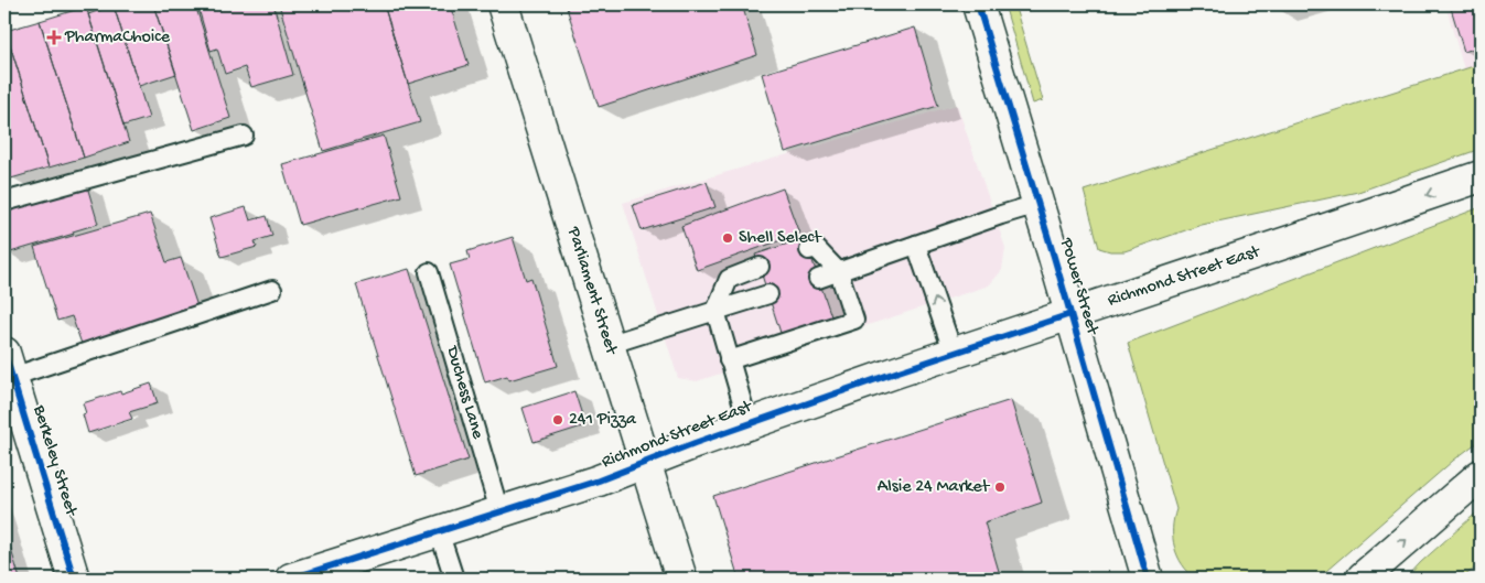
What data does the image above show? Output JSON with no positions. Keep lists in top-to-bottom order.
{
  "streets": {
    "main road": [
      "Richmond Street East",
      "Power Street",
      "Parliament Street",
      "Berkeley Street"
    ],
    "lane": ["Duchess Lane"]
  },
  "crossings": [
    ["Richmond Street East", "Power Street"],
    ["Richmond Street East", "Parliament Street"],
    ["Richmond Street East", "Duchess Lane"]
  ],
  "places": {
    "health": ["PharmaChoice"],
    "other": ["Shell Select", "241 Pizza", "Alsie 24 Market"]
  }
}
